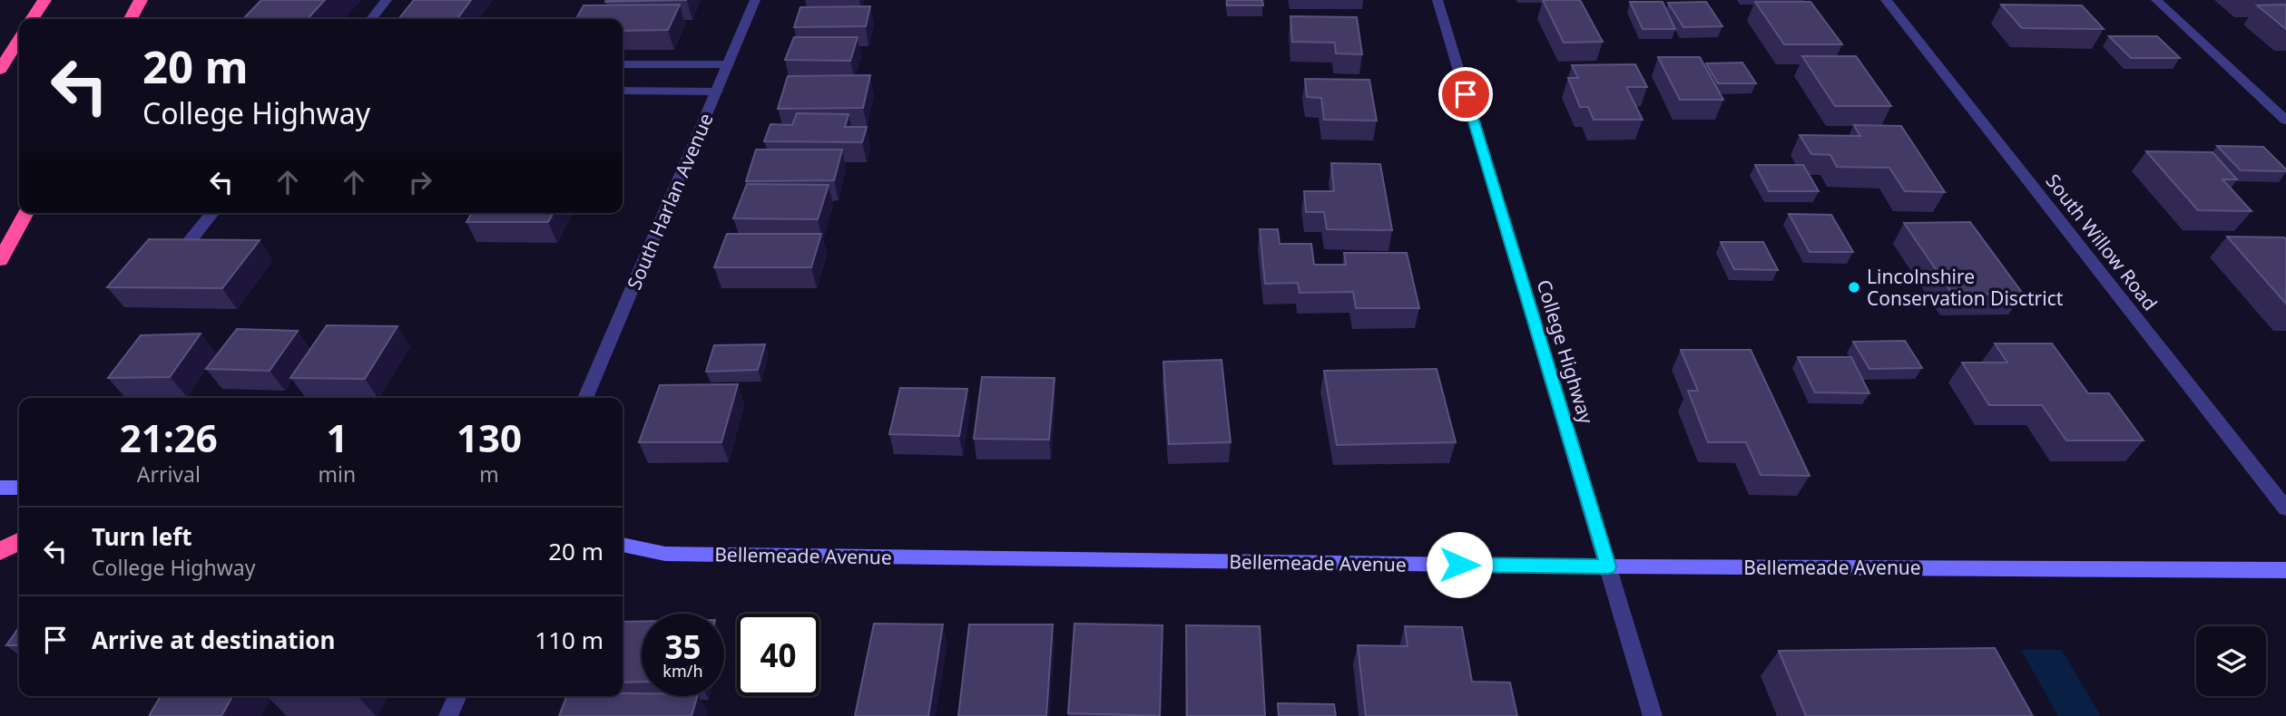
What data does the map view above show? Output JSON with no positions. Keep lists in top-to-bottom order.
{
  "streets": {
    "street": [
      "South Harlan Avenue",
      "South Willow Road",
      "College Highway",
      "Bellemeade Avenue"
    ]
  },
  "crossings": [
    ["College Highway", "Bellemeade Avenue"]
  ],
  "places": ["Lincolnshire Conservation Disctrict"],
  "page": {
    "turn": ["20 m", "College Highway"],
    "eta": [
      "21:26",
      "Arrival",
      "1",
      "min",
      "130",
      "m"
    ],
    "list": [
      {
        "name": "Turn left",
        "note": "College Highway",
        "value": "20 m"
      },
      {
        "name": "Arrive at destination",
        "value": "110 m"
      }
    ],
    "speed": "35 km/h",
    "limit": "40"
  }
}
